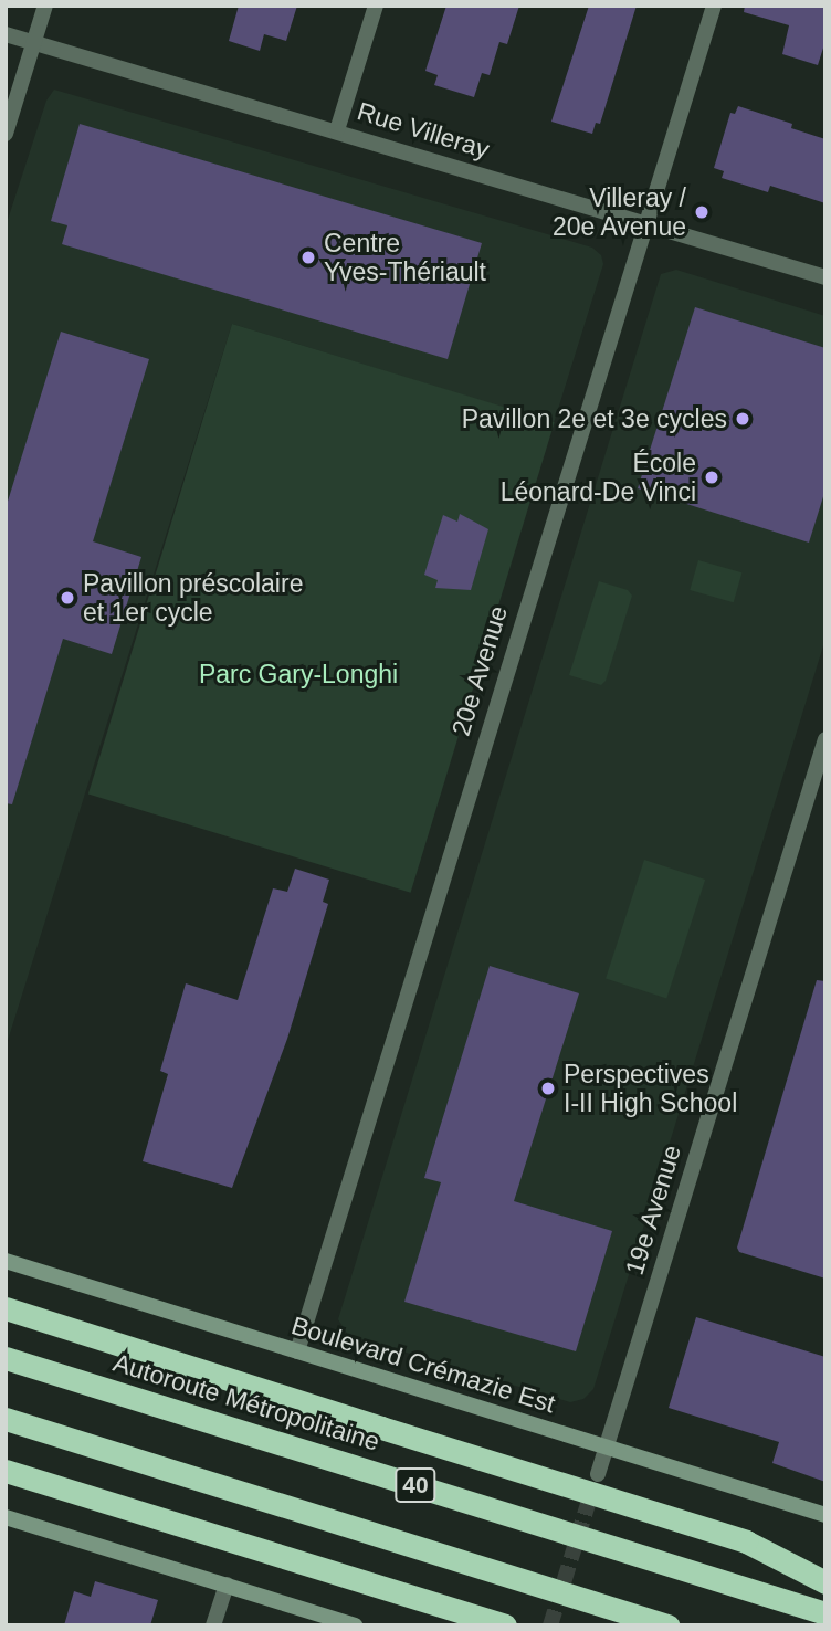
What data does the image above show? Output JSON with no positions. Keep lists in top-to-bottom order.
{
  "streets": {
    "highway": ["Autoroute Métropolitaine", "40"],
    "main road": ["Boulevard Crémazie Est"],
    "street": ["Rue Villeray", "20e Avenue", "19e Avenue"]
  },
  "crossings": [
    ["Rue Villeray", "20e Avenue"],
    ["20e Avenue", "Boulevard Crémazie Est"],
    ["19e Avenue", "Boulevard Crémazie Est"]
  ],
  "parks": ["Parc Gary-Longhi"],
  "places": [
    "Villeray / 20e Avenue",
    "Centre Yves-Thériault",
    "Pavillon 2e et 3e cycles",
    "École Léonard-De Vinci",
    "Pavillon préscolaire et 1er cycle",
    "Perspectives I-II High School"
  ]
}
